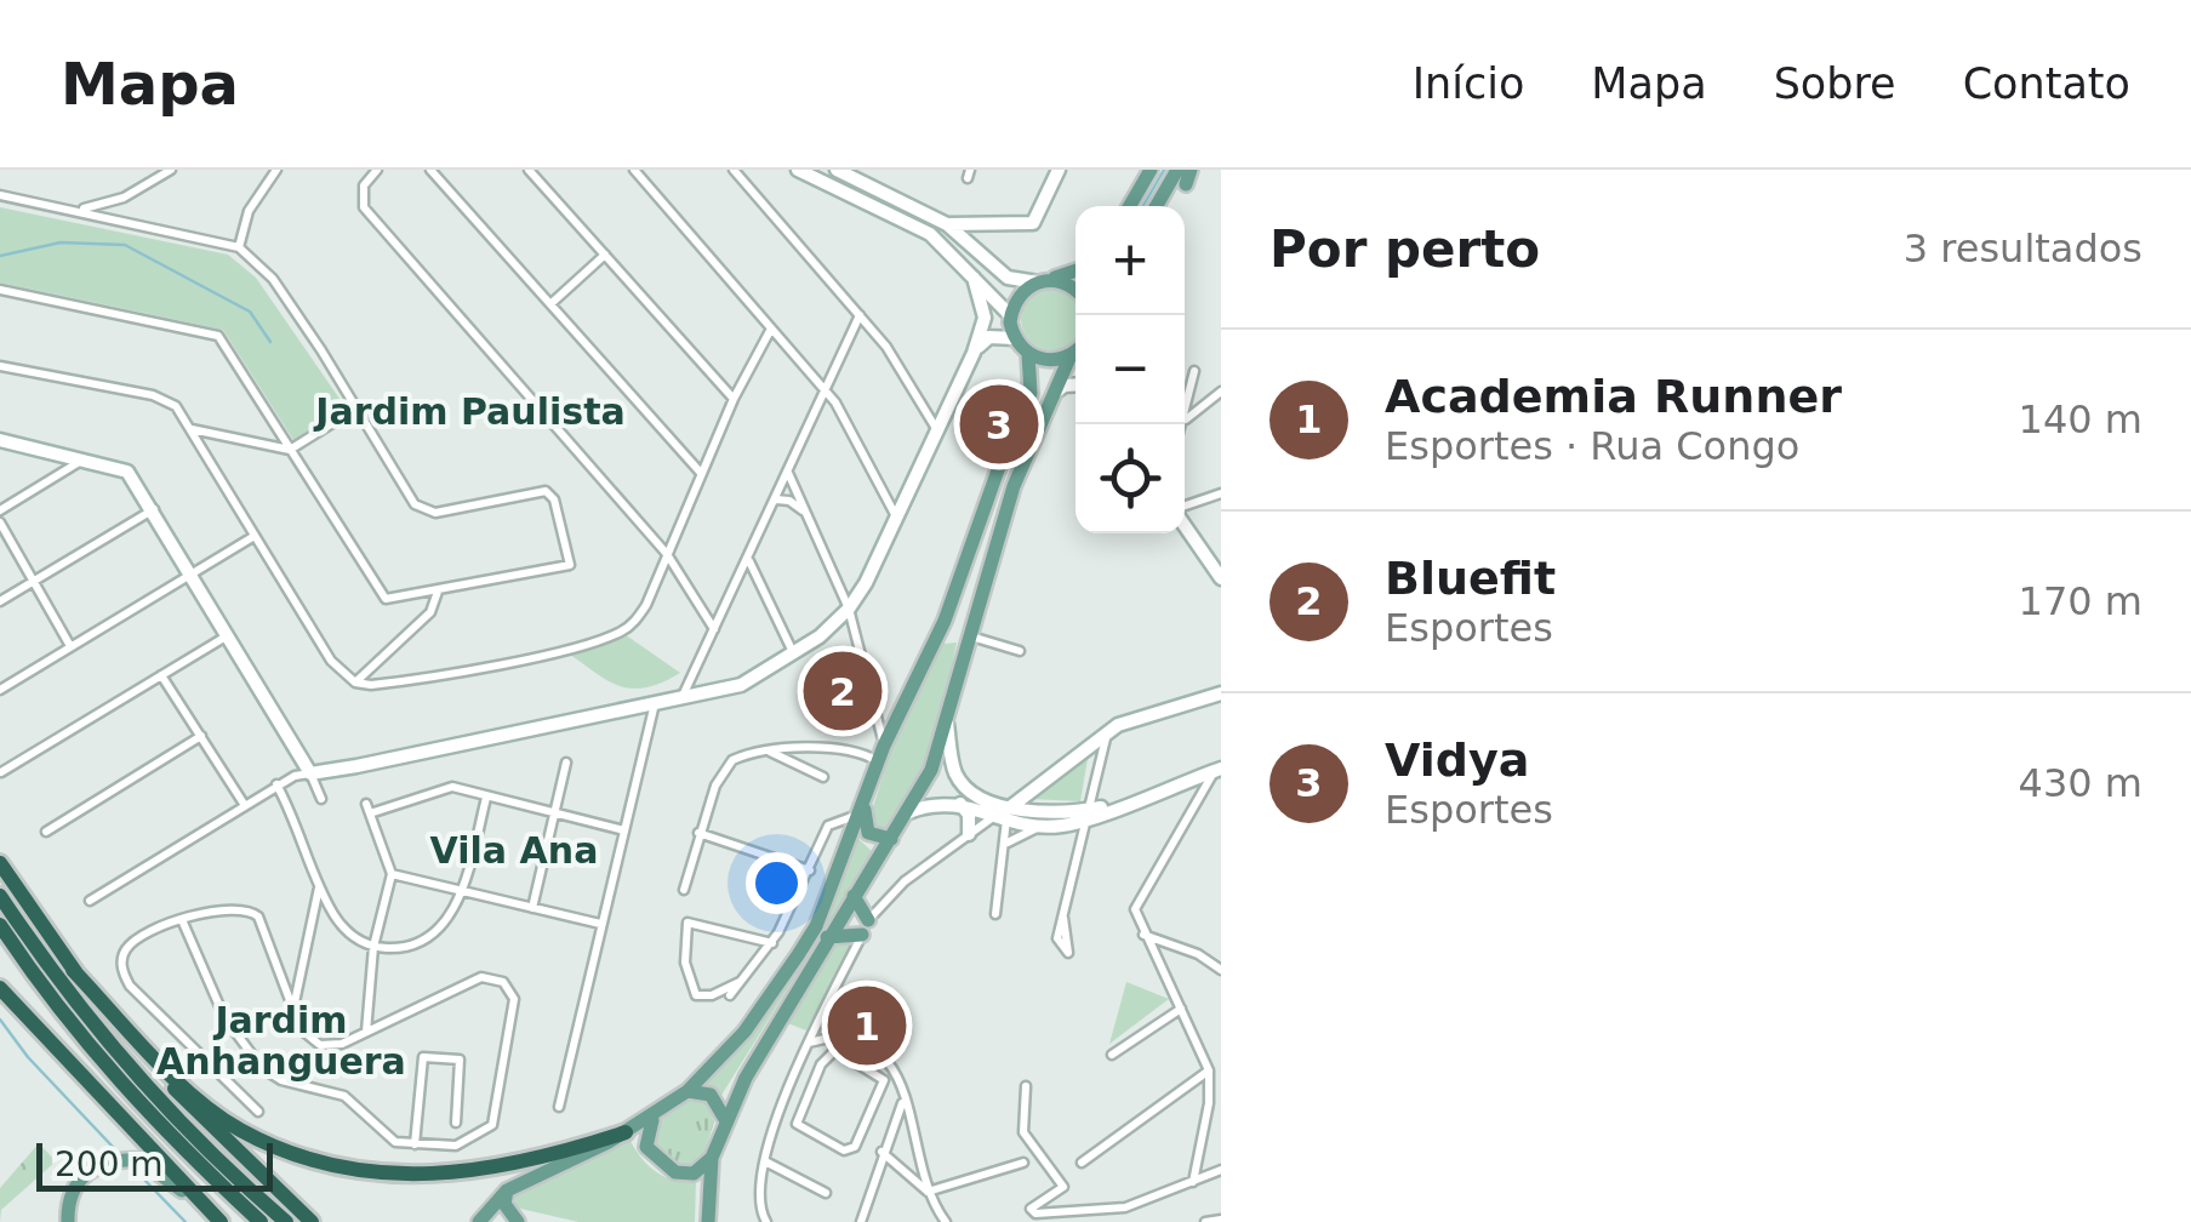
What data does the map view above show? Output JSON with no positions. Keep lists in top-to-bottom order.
{
  "districts": ["Jardim Paulista", "Vila Ana", "Jardim Anhanguera"],
  "scale_bar": "200 m",
  "page": {
    "header": "Mapa",
    "nav": [
      "Início",
      "Mapa",
      "Sobre",
      "Contato"
    ],
    "heading": ["Por perto", "3 resultados"],
    "map_buttons": ["+", "−"],
    "list": [
      {
        "mark": "1",
        "name": "Academia Runner",
        "note": "Esportes · Rua Congo",
        "value": "140 m"
      },
      {
        "mark": "2",
        "name": "Bluefit",
        "note": "Esportes",
        "value": "170 m"
      },
      {
        "mark": "3",
        "name": "Vidya",
        "note": "Esportes",
        "value": "430 m"
      }
    ],
    "pins": ["3", "2", "1"],
    "scale": "200 m"
  }
}
